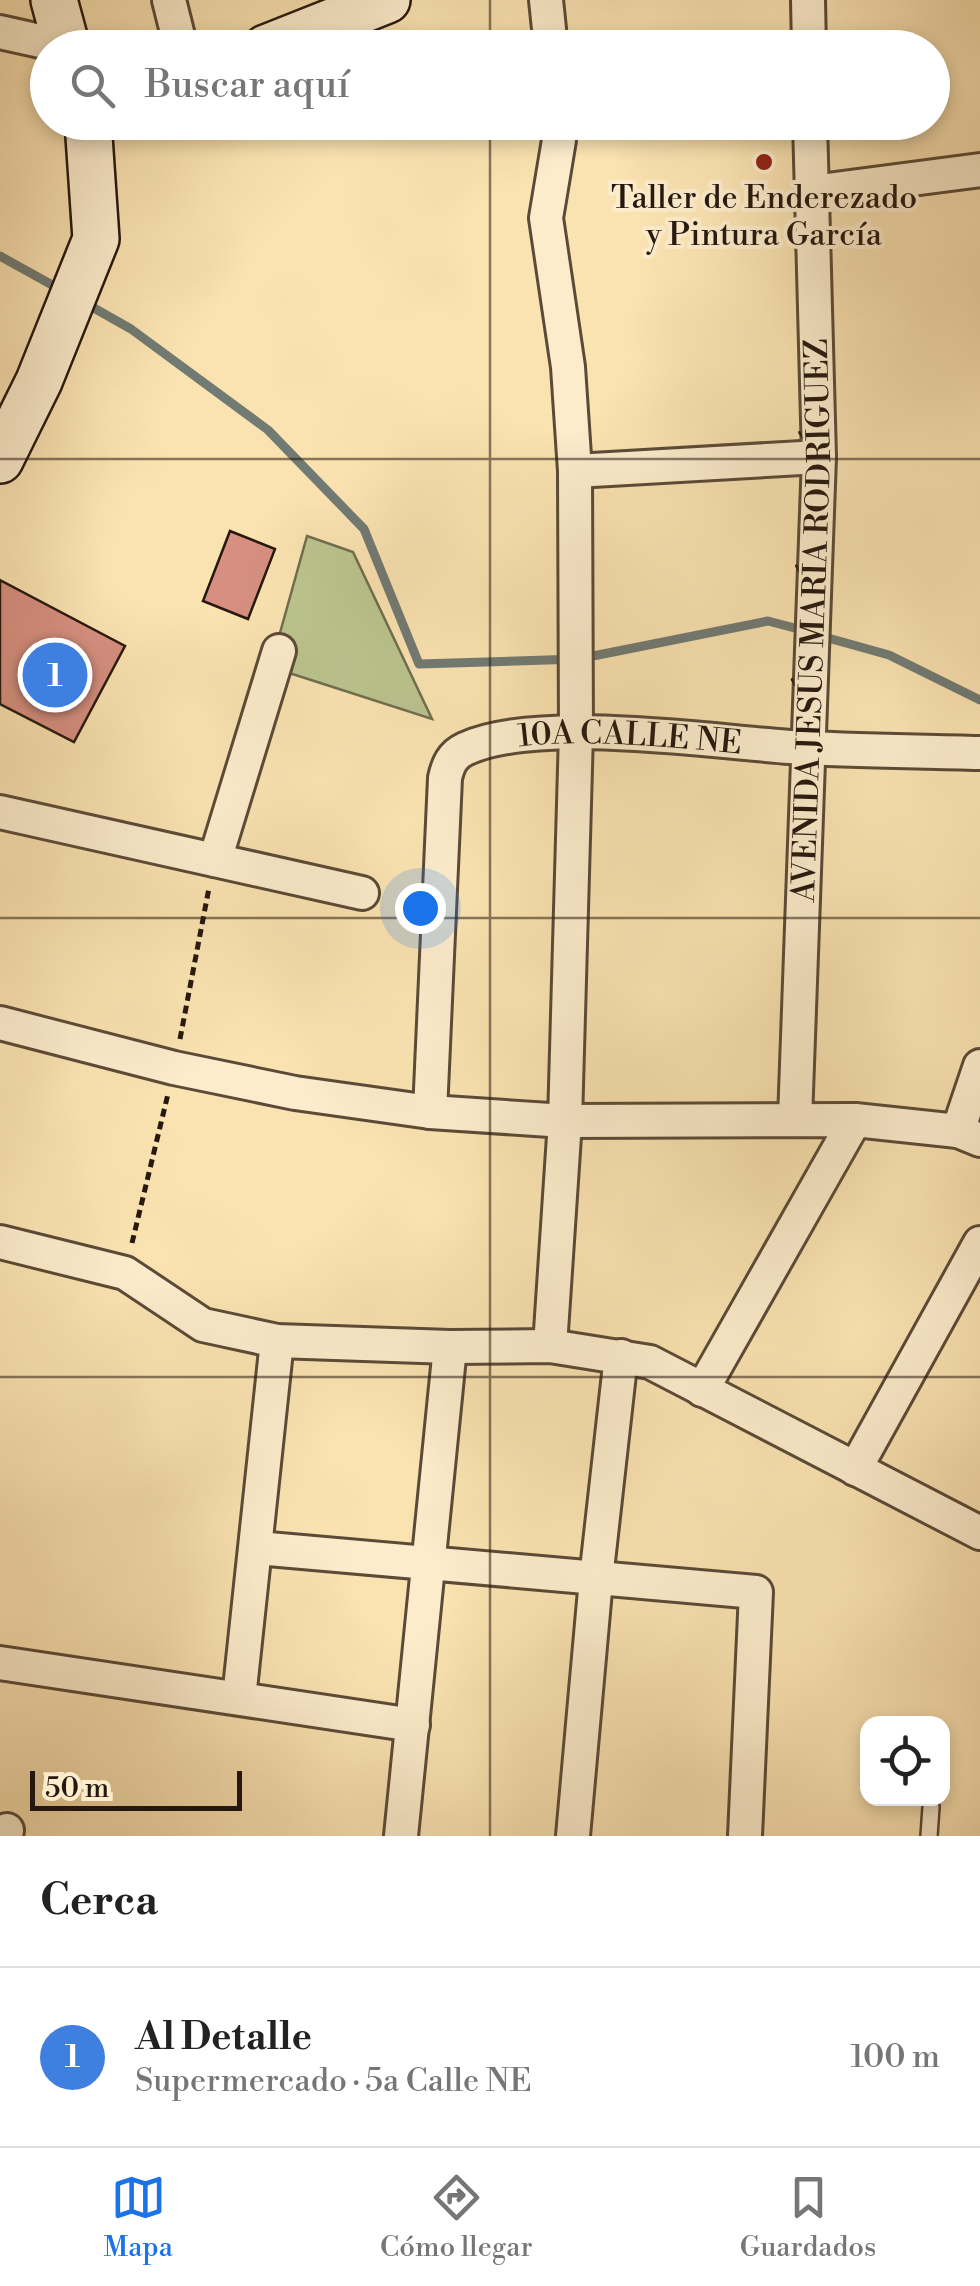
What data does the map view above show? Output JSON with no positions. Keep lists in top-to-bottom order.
{
  "streets": {
    "street": ["AVENIDA JESÚS MARÍA RODRÍGUEZ", "10A CALLE NE"]
  },
  "crossings": [
    ["AVENIDA JESÚS MARÍA RODRÍGUEZ", "10A CALLE NE"]
  ],
  "places": ["Taller de Enderezado y Pintura García"],
  "scale_bar": "50 m",
  "page": {
    "search": "Buscar aquí",
    "pins": "1",
    "scale": "50 m",
    "heading": "Cerca",
    "list": [
      {
        "mark": "1",
        "name": "Al Detalle",
        "note": "Supermercado · 5a Calle NE",
        "value": "100 m"
      }
    ],
    "nav": ["Mapa", "Cómo llegar", "Guardados"]
  }
}
